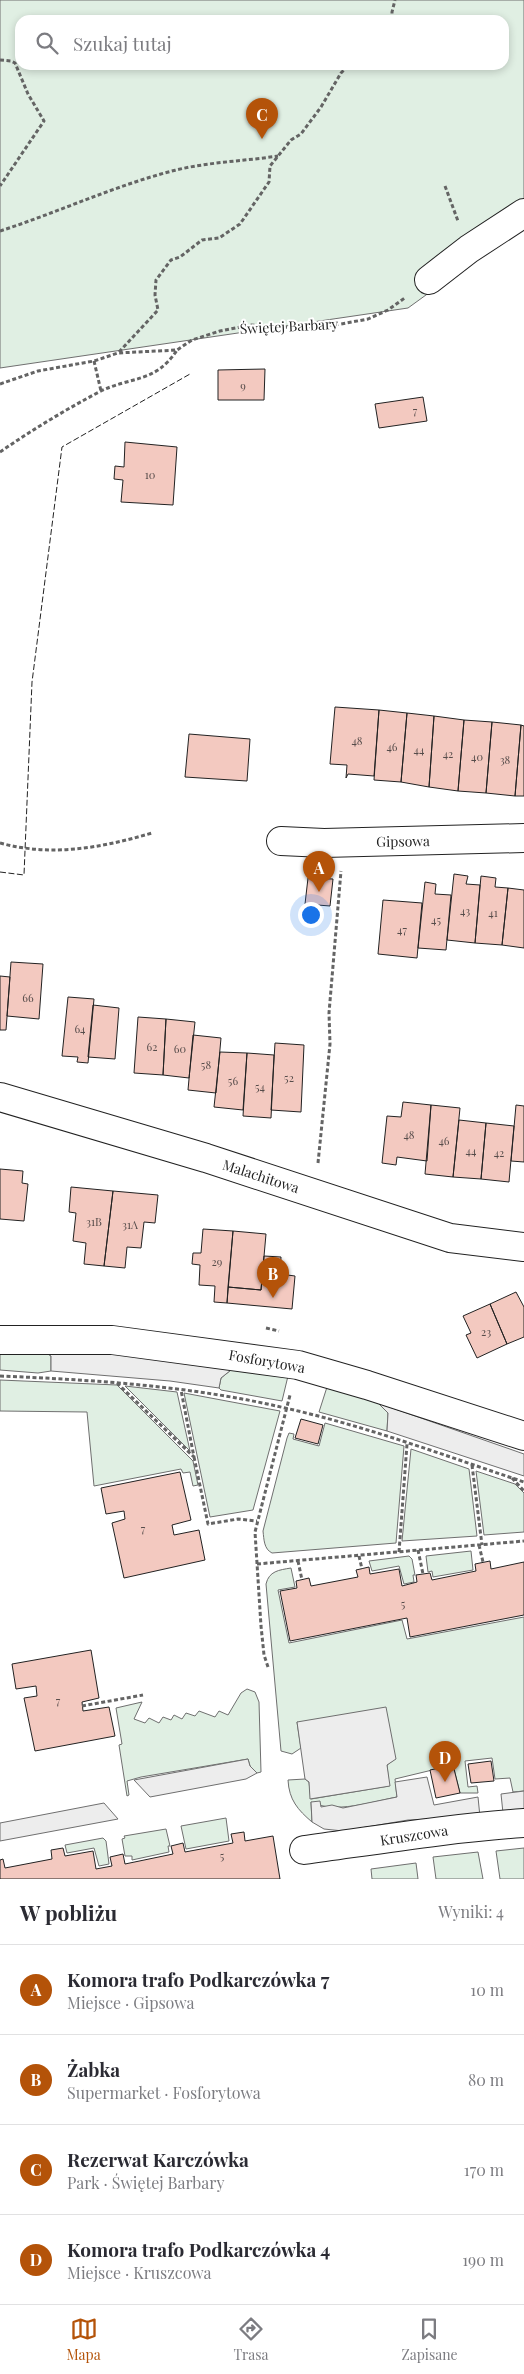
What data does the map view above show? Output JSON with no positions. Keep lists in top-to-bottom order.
{
  "streets": {
    "street": [
      "Gipsowa",
      "Malachitowa",
      "Fosforytowa",
      "Kruszcowa"
    ],
    "path": ["Świętej Barbary"]
  },
  "house_numbers": [
    "9",
    "7",
    "10",
    "48",
    "46",
    "44",
    "42",
    "40",
    "38",
    "43",
    "41",
    "45",
    "47",
    "66",
    "64",
    "62",
    "60",
    "58",
    "52",
    "56",
    "54",
    "48",
    "46",
    "44",
    "42",
    "31B",
    "31A",
    "29",
    "23",
    "7",
    "5",
    "7",
    "5"
  ],
  "page": {
    "search": "Szukaj tutaj",
    "pins": [
      "C",
      "A",
      "B",
      "D"
    ],
    "heading": ["W pobliżu", "Wyniki: 4"],
    "list": [
      {
        "mark": "A",
        "name": "Komora trafo Podkarczówka 7",
        "note": "Miejsce · Gipsowa",
        "value": "10 m"
      },
      {
        "mark": "B",
        "name": "Żabka",
        "note": "Supermarket · Fosforytowa",
        "value": "80 m"
      },
      {
        "mark": "C",
        "name": "Rezerwat Karczówka",
        "note": "Park · Świętej Barbary",
        "value": "170 m"
      },
      {
        "mark": "D",
        "name": "Komora trafo Podkarczówka 4",
        "note": "Miejsce · Kruszcowa",
        "value": "190 m"
      }
    ],
    "nav": ["Mapa", "Trasa", "Zapisane"]
  }
}
